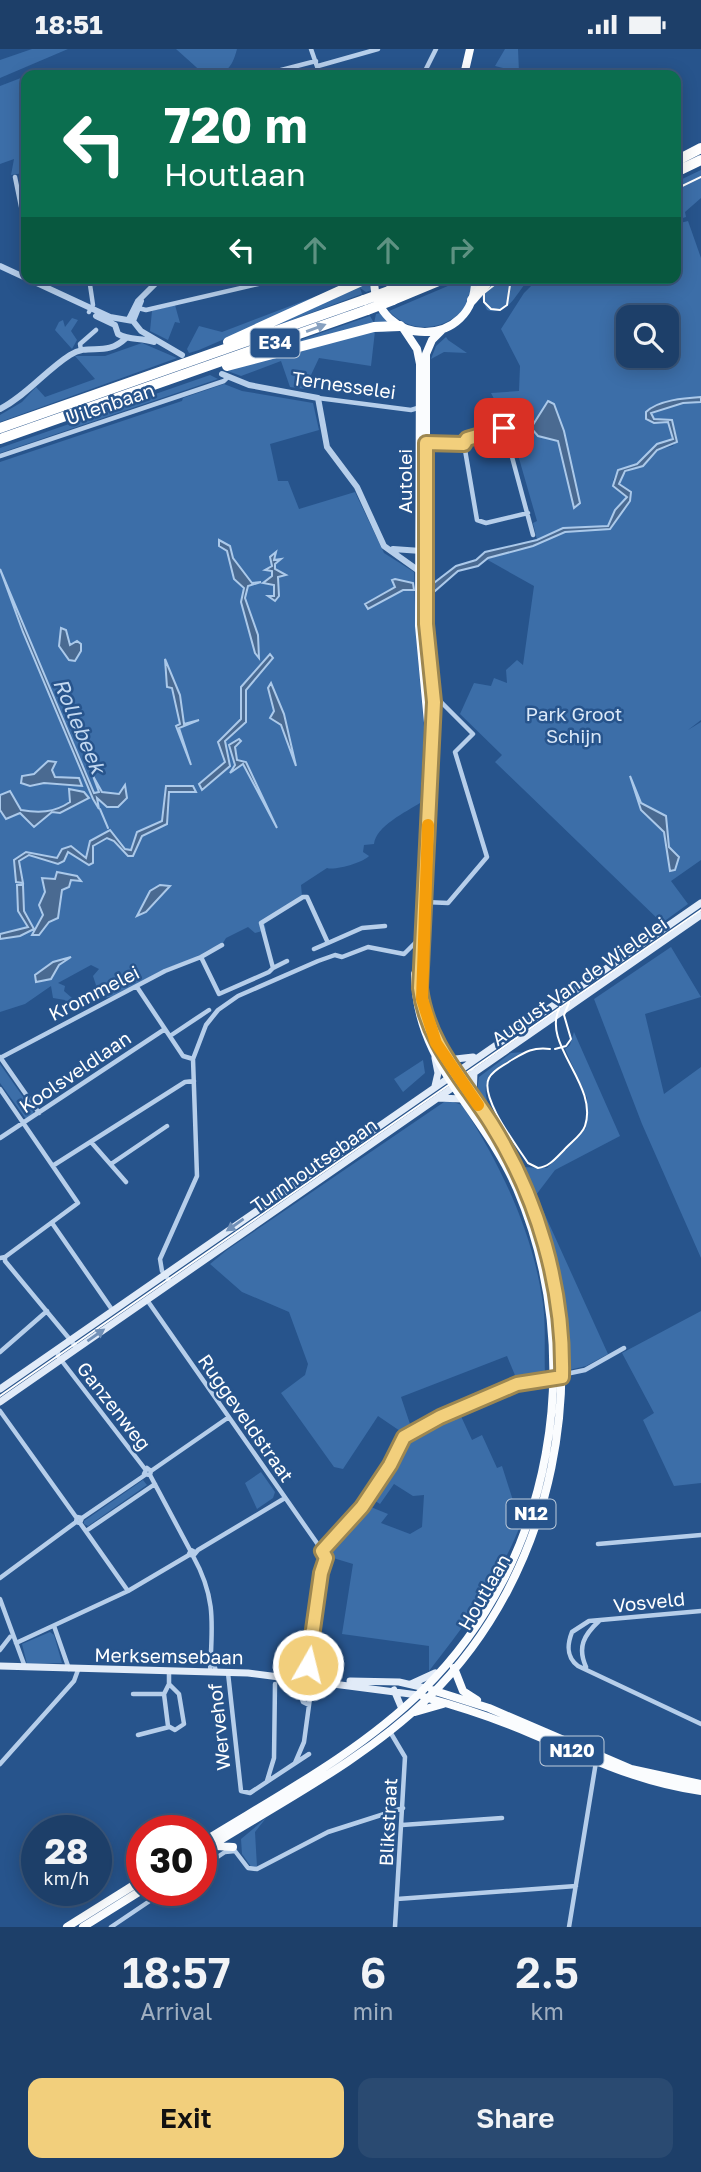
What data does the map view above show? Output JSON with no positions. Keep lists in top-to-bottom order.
{
  "streets": {
    "highway": ["E34"],
    "main road": [
      "Autolei",
      "August Van de Wielelei",
      "Turnhoutsebaan",
      "N12",
      "Houtlaan",
      "Merksemsebaan",
      "N120"
    ],
    "street": [
      "Ternesselei",
      "Uilenbaan",
      "Krommelei",
      "Koolsveldlaan",
      "Ganzenweg",
      "Ruggeveldstraat",
      "Vosveld",
      "Wervehof",
      "Blikstraat"
    ]
  },
  "crossings": [
    ["Ternesselei", "Uilenbaan"],
    ["Ternesselei", "Autolei"],
    ["August Van de Wielelei", "Turnhoutsebaan"],
    ["August Van de Wielelei", "Houtlaan"],
    ["Turnhoutsebaan", "Ganzenweg"],
    ["Turnhoutsebaan", "Ruggeveldstraat"],
    ["Turnhoutsebaan", "Houtlaan"],
    ["Ganzenweg", "Merksemsebaan"],
    ["Houtlaan", "Merksemsebaan"],
    ["Houtlaan", "Blikstraat"],
    ["Merksemsebaan", "Wervehof"]
  ],
  "water": ["Rollebeek"],
  "parks": ["Park Groot Schijn"],
  "page": {
    "status": "18:51",
    "turn": ["720 m", "Houtlaan"],
    "speed": "28 km/h",
    "limit": "30",
    "eta": [
      "18:57",
      "Arrival",
      "6",
      "min",
      "2.5",
      "km"
    ],
    "buttons": ["Exit", "Share"]
  }
}
